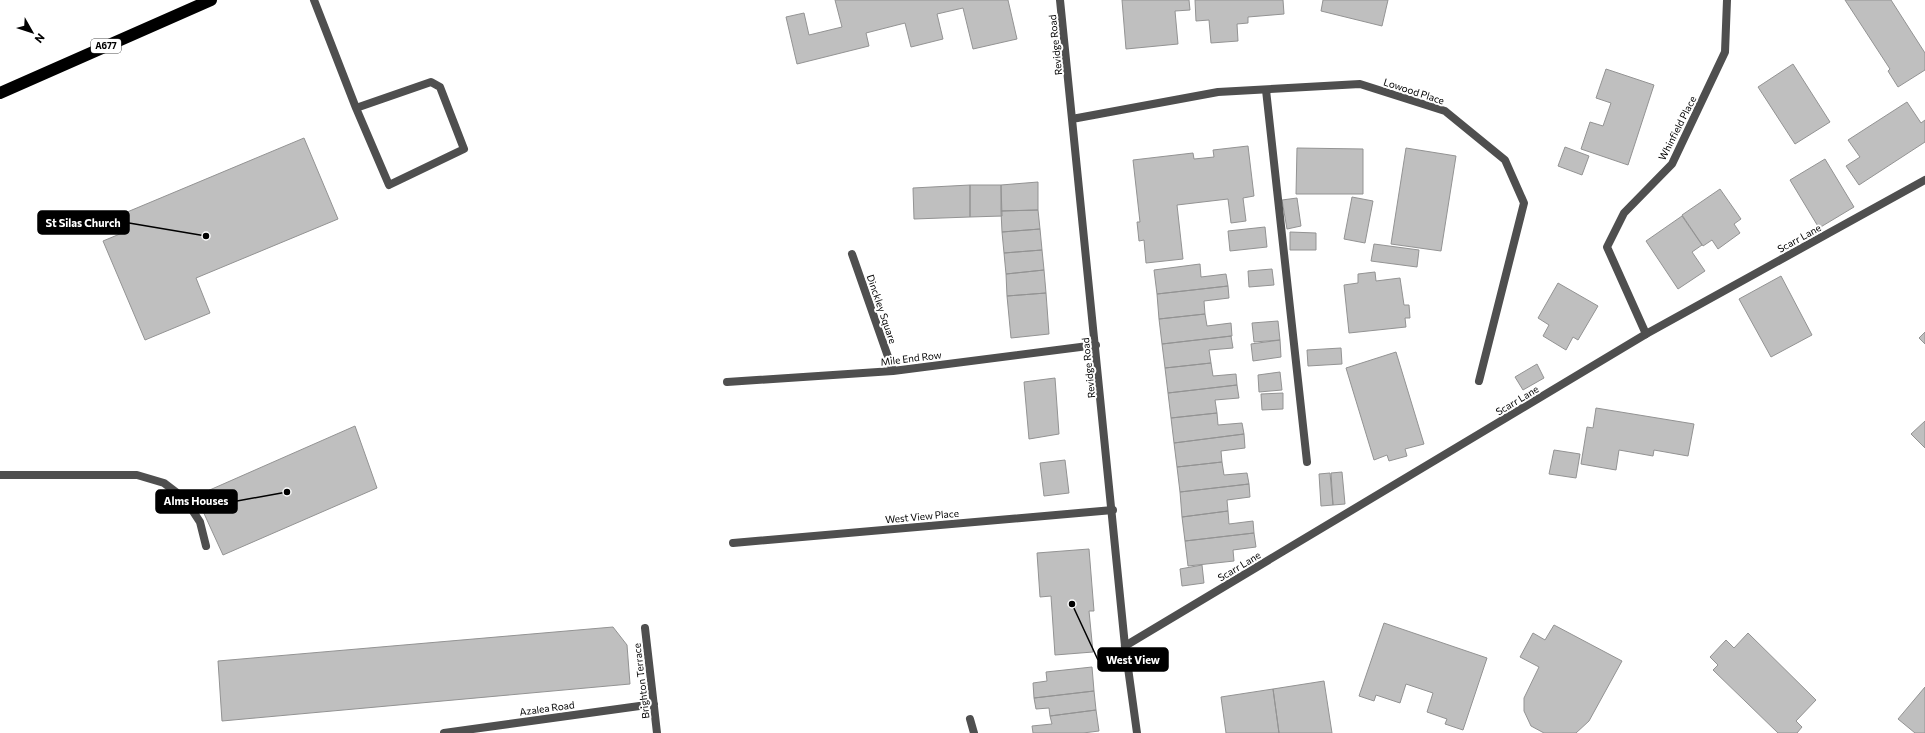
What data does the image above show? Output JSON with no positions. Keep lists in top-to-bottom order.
{
  "streets": {
    "highway": ["A677"],
    "street": [
      "Revidge Road",
      "Lowood Place",
      "Whinfield Place",
      "Scarr Lane",
      "Dinckley Square",
      "Mile End Row",
      "West View Place",
      "Brighton Terrace",
      "Azalea Road"
    ]
  },
  "crossings": [
    ["Revidge Road", "Lowood Place"],
    ["Revidge Road", "Scarr Lane"],
    ["Revidge Road", "Mile End Row"],
    ["Revidge Road", "West View Place"],
    ["Whinfield Place", "Scarr Lane"],
    ["Dinckley Square", "Mile End Row"],
    ["Brighton Terrace", "Azalea Road"]
  ],
  "places": ["St Silas Church", "Alms Houses", "West View"],
  "north": "bottom right"
}
